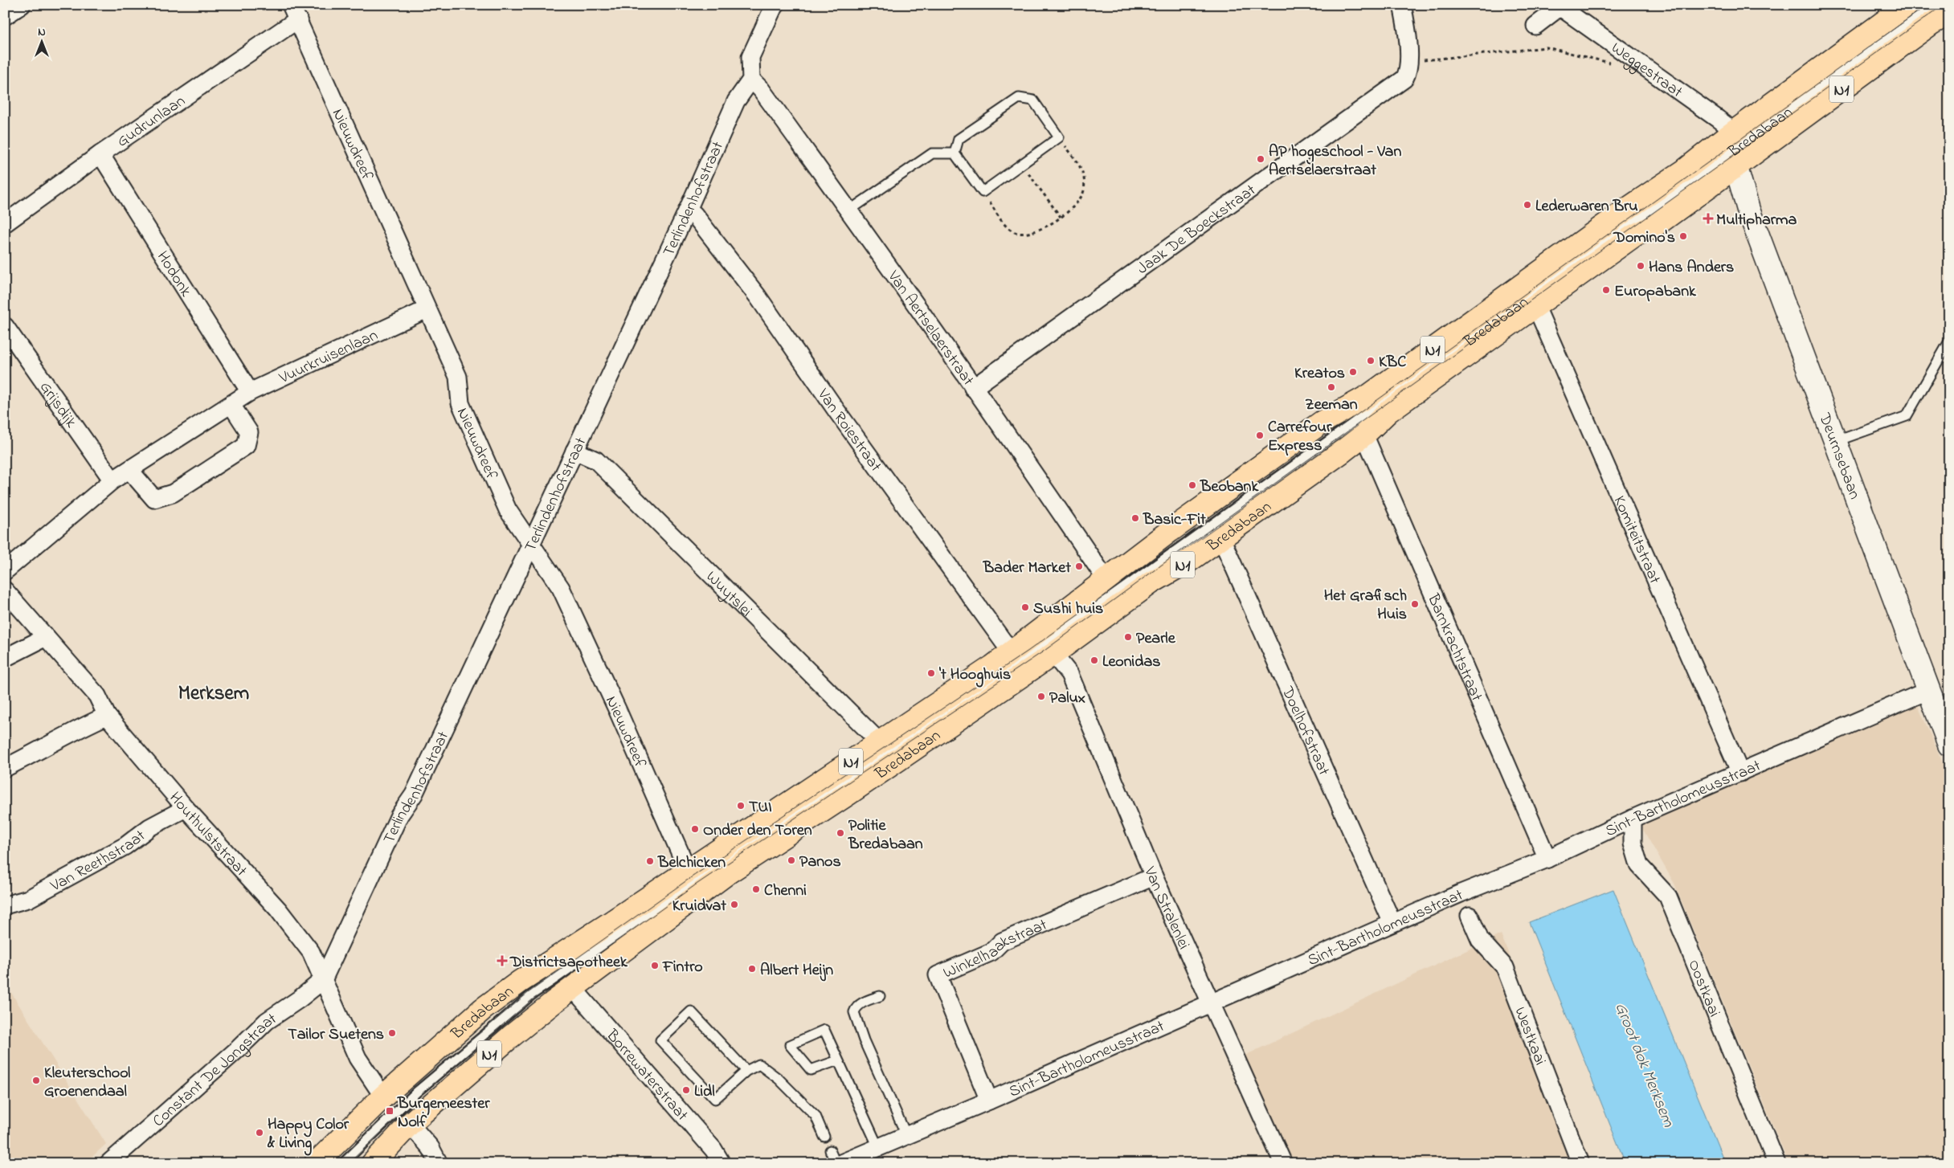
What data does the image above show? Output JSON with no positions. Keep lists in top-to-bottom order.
{
  "streets": {
    "main road": ["N1", "Bredabaan", "Deurnsebaan"],
    "street": [
      "Weggestraat",
      "Gudrunlaan",
      "Nieuwdreef",
      "Terlindenhofstraat",
      "Jaak De Boeckstraat",
      "Hodonk",
      "Van Aertselaerstraat",
      "Vuurkruisenlaan",
      "Grijsdijk",
      "Van Roiestraat",
      "Komiteitstraat",
      "Wuytslei",
      "Barnkrachtstraat",
      "Doelhofstraat",
      "Sint-Bartholomeusstraat",
      "Houthulststraat",
      "Van Reethstraat",
      "Van Stralenlei",
      "Winkelhaakstraat",
      "Oostkaai",
      "Westkaai",
      "Constant De Jongstraat",
      "Borrewaterstraat"
    ]
  },
  "crossings": [
    ["Weggestraat", "Bredabaan"],
    ["Weggestraat", "Deurnsebaan"],
    ["Gudrunlaan", "Nieuwdreef"],
    ["Gudrunlaan", "Hodonk"],
    ["Bredabaan", "Nieuwdreef"],
    ["Bredabaan", "Van Aertselaerstraat"],
    ["Bredabaan", "Van Roiestraat"],
    ["Bredabaan", "Deurnsebaan"],
    ["Bredabaan", "Komiteitstraat"],
    ["Bredabaan", "Wuytslei"],
    ["Bredabaan", "Barnkrachtstraat"],
    ["Bredabaan", "Doelhofstraat"],
    ["Bredabaan", "Houthulststraat"],
    ["Bredabaan", "Van Stralenlei"],
    ["Bredabaan", "Borrewaterstraat"],
    ["Nieuwdreef", "Terlindenhofstraat"],
    ["Nieuwdreef", "Vuurkruisenlaan"],
    ["Terlindenhofstraat", "Van Aertselaerstraat"],
    ["Terlindenhofstraat", "Van Roiestraat"],
    ["Terlindenhofstraat", "Wuytslei"],
    ["Terlindenhofstraat", "Houthulststraat"],
    ["Terlindenhofstraat", "Constant De Jongstraat"],
    ["Jaak De Boeckstraat", "Van Aertselaerstraat"],
    ["Hodonk", "Vuurkruisenlaan"],
    ["Vuurkruisenlaan", "Grijsdijk"],
    ["Van Roiestraat", "Van Stralenlei"],
    ["Deurnsebaan", "Sint-Bartholomeusstraat"],
    ["Komiteitstraat", "Sint-Bartholomeusstraat"],
    ["Barnkrachtstraat", "Sint-Bartholomeusstraat"],
    ["Doelhofstraat", "Sint-Bartholomeusstraat"],
    ["Sint-Bartholomeusstraat", "Van Stralenlei"],
    ["Sint-Bartholomeusstraat", "Winkelhaakstraat"],
    ["Sint-Bartholomeusstraat", "Oostkaai"],
    ["Houthulststraat", "Van Reethstraat"],
    ["Houthulststraat", "Constant De Jongstraat"],
    ["Van Stralenlei", "Winkelhaakstraat"]
  ],
  "districts": ["Merksem"],
  "water": ["Groot dok Merksem"],
  "places": {
    "other": [
      "AP hogeschool - Van Aertselaerstraat",
      "Lederwaren Bru",
      "Domino's",
      "Hans Anders",
      "Europabank",
      "KBC",
      "Kreatos",
      "Zeeman",
      "Carrefour Express",
      "Beobank",
      "Basic-Fit",
      "Bader Market",
      "Het Grafisch Huis",
      "Sushi huis",
      "Pearle",
      "Leonidas",
      "'t Hooghuis",
      "Palux",
      "TUI",
      "Onder den Toren",
      "Politie Bredabaan",
      "Panos",
      "Belchicken",
      "Chenni",
      "Kruidvat",
      "Fintro",
      "Albert Heijn",
      "Tailor Suetens",
      "Kleuterschool Groenendaal",
      "Lidl",
      "Happy Color & Living"
    ],
    "health": ["Multipharma", "Districtsapotheek"],
    "transit": ["Burgemeester Nolf"]
  },
  "north": "top"
}
